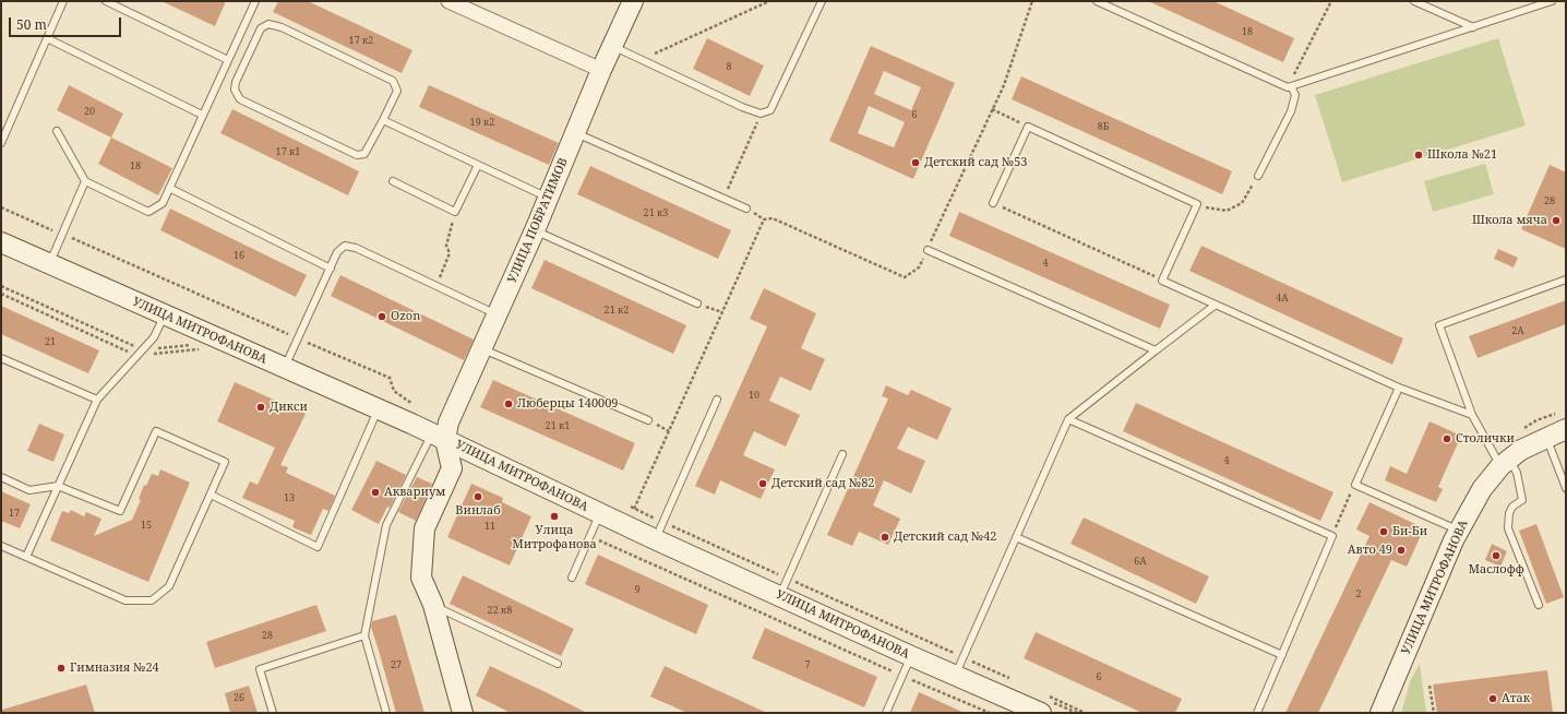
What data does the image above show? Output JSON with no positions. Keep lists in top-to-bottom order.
{
  "streets": {
    "main road": ["УЛИЦА ПОБРАТИМОВ", "УЛИЦА МИТРОФАНОВА"]
  },
  "crossings": [
    ["УЛИЦА ПОБРАТИМОВ", "УЛИЦА МИТРОФАНОВА"]
  ],
  "places": [
    "Школа №21",
    "Детский сад №53",
    "Школа мяча",
    "Ozon",
    "Люберцы 140009",
    "Дикси",
    "Столички",
    "Детский сад №82",
    "Аквариум",
    "Винлаб",
    "Улица Митрофанова",
    "Би-Би",
    "Детский сад №42",
    "Авто 49",
    "Маслофф",
    "Гимназия №24",
    "Атак"
  ],
  "house_numbers": [
    "18",
    "17 к2",
    "8",
    "20",
    "6",
    "19 к2",
    "8Б",
    "17 к1",
    "18",
    "28",
    "21 к3",
    "16",
    "4",
    "4А",
    "21 к2",
    "2А",
    "21",
    "10",
    "21 к1",
    "4",
    "13",
    "17",
    "15",
    "11",
    "6А",
    "9",
    "2",
    "22 к8",
    "28",
    "27",
    "7",
    "6",
    "26"
  ],
  "scale_bar": "50 m"
}
